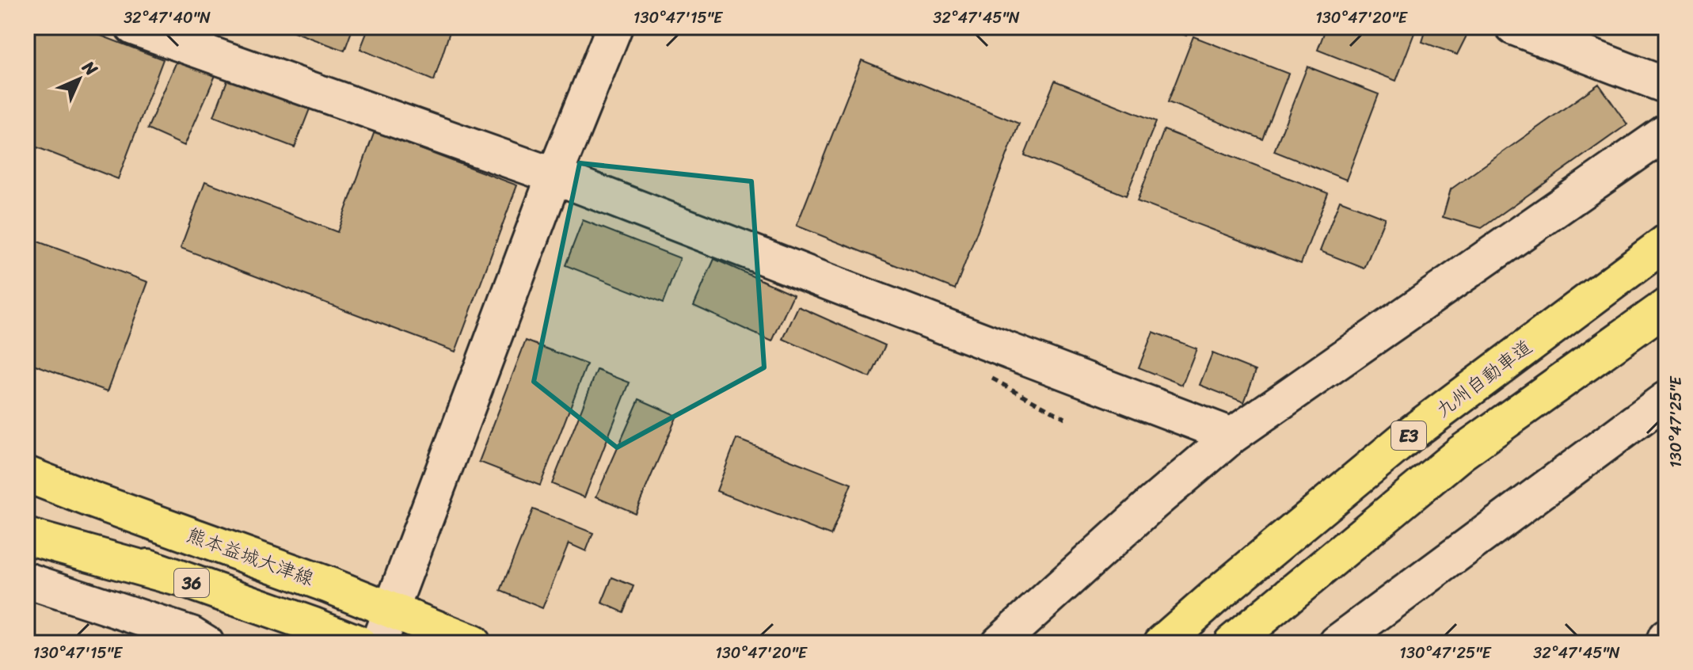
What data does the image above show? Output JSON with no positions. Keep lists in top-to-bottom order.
{
  "streets": {
    "main road": [
      "九州自動車道",
      "E3",
      "熊本益城大津線",
      "36"
    ]
  },
  "north": "top right",
  "coordinates": [
    "32°47'40\"N",
    "130°47'15\"E",
    "32°47'45\"N",
    "130°47'20\"E",
    "130°47'25\"E"
  ]
}
